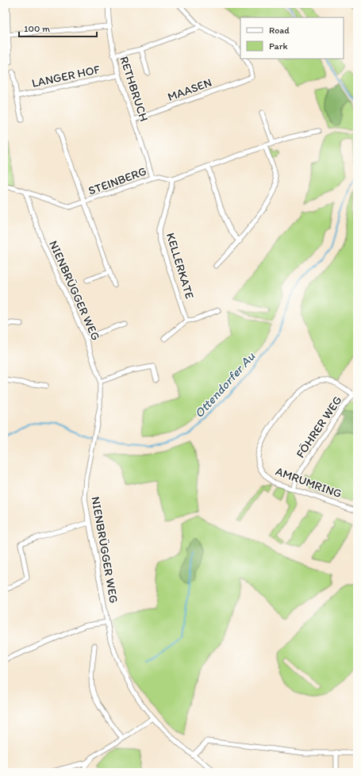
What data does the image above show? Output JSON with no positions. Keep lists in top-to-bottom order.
{
  "streets": {
    "street": [
      "LANGER HOF",
      "RETHBRUCH",
      "MAASEN",
      "STEINBERG",
      "KELLERKATE",
      "NIENBRÜGGER WEG",
      "FÖHRER WEG",
      "AMRUMRING"
    ]
  },
  "crossings": [
    ["LANGER HOF", "RETHBRUCH"],
    ["RETHBRUCH", "MAASEN"],
    ["RETHBRUCH", "STEINBERG"],
    ["STEINBERG", "KELLERKATE"],
    ["STEINBERG", "NIENBRÜGGER WEG"],
    ["FÖHRER WEG", "AMRUMRING"]
  ],
  "water": ["Ottendorfer Au"],
  "legend": ["Road", "Park"],
  "scale_bar": "100 m"
}
